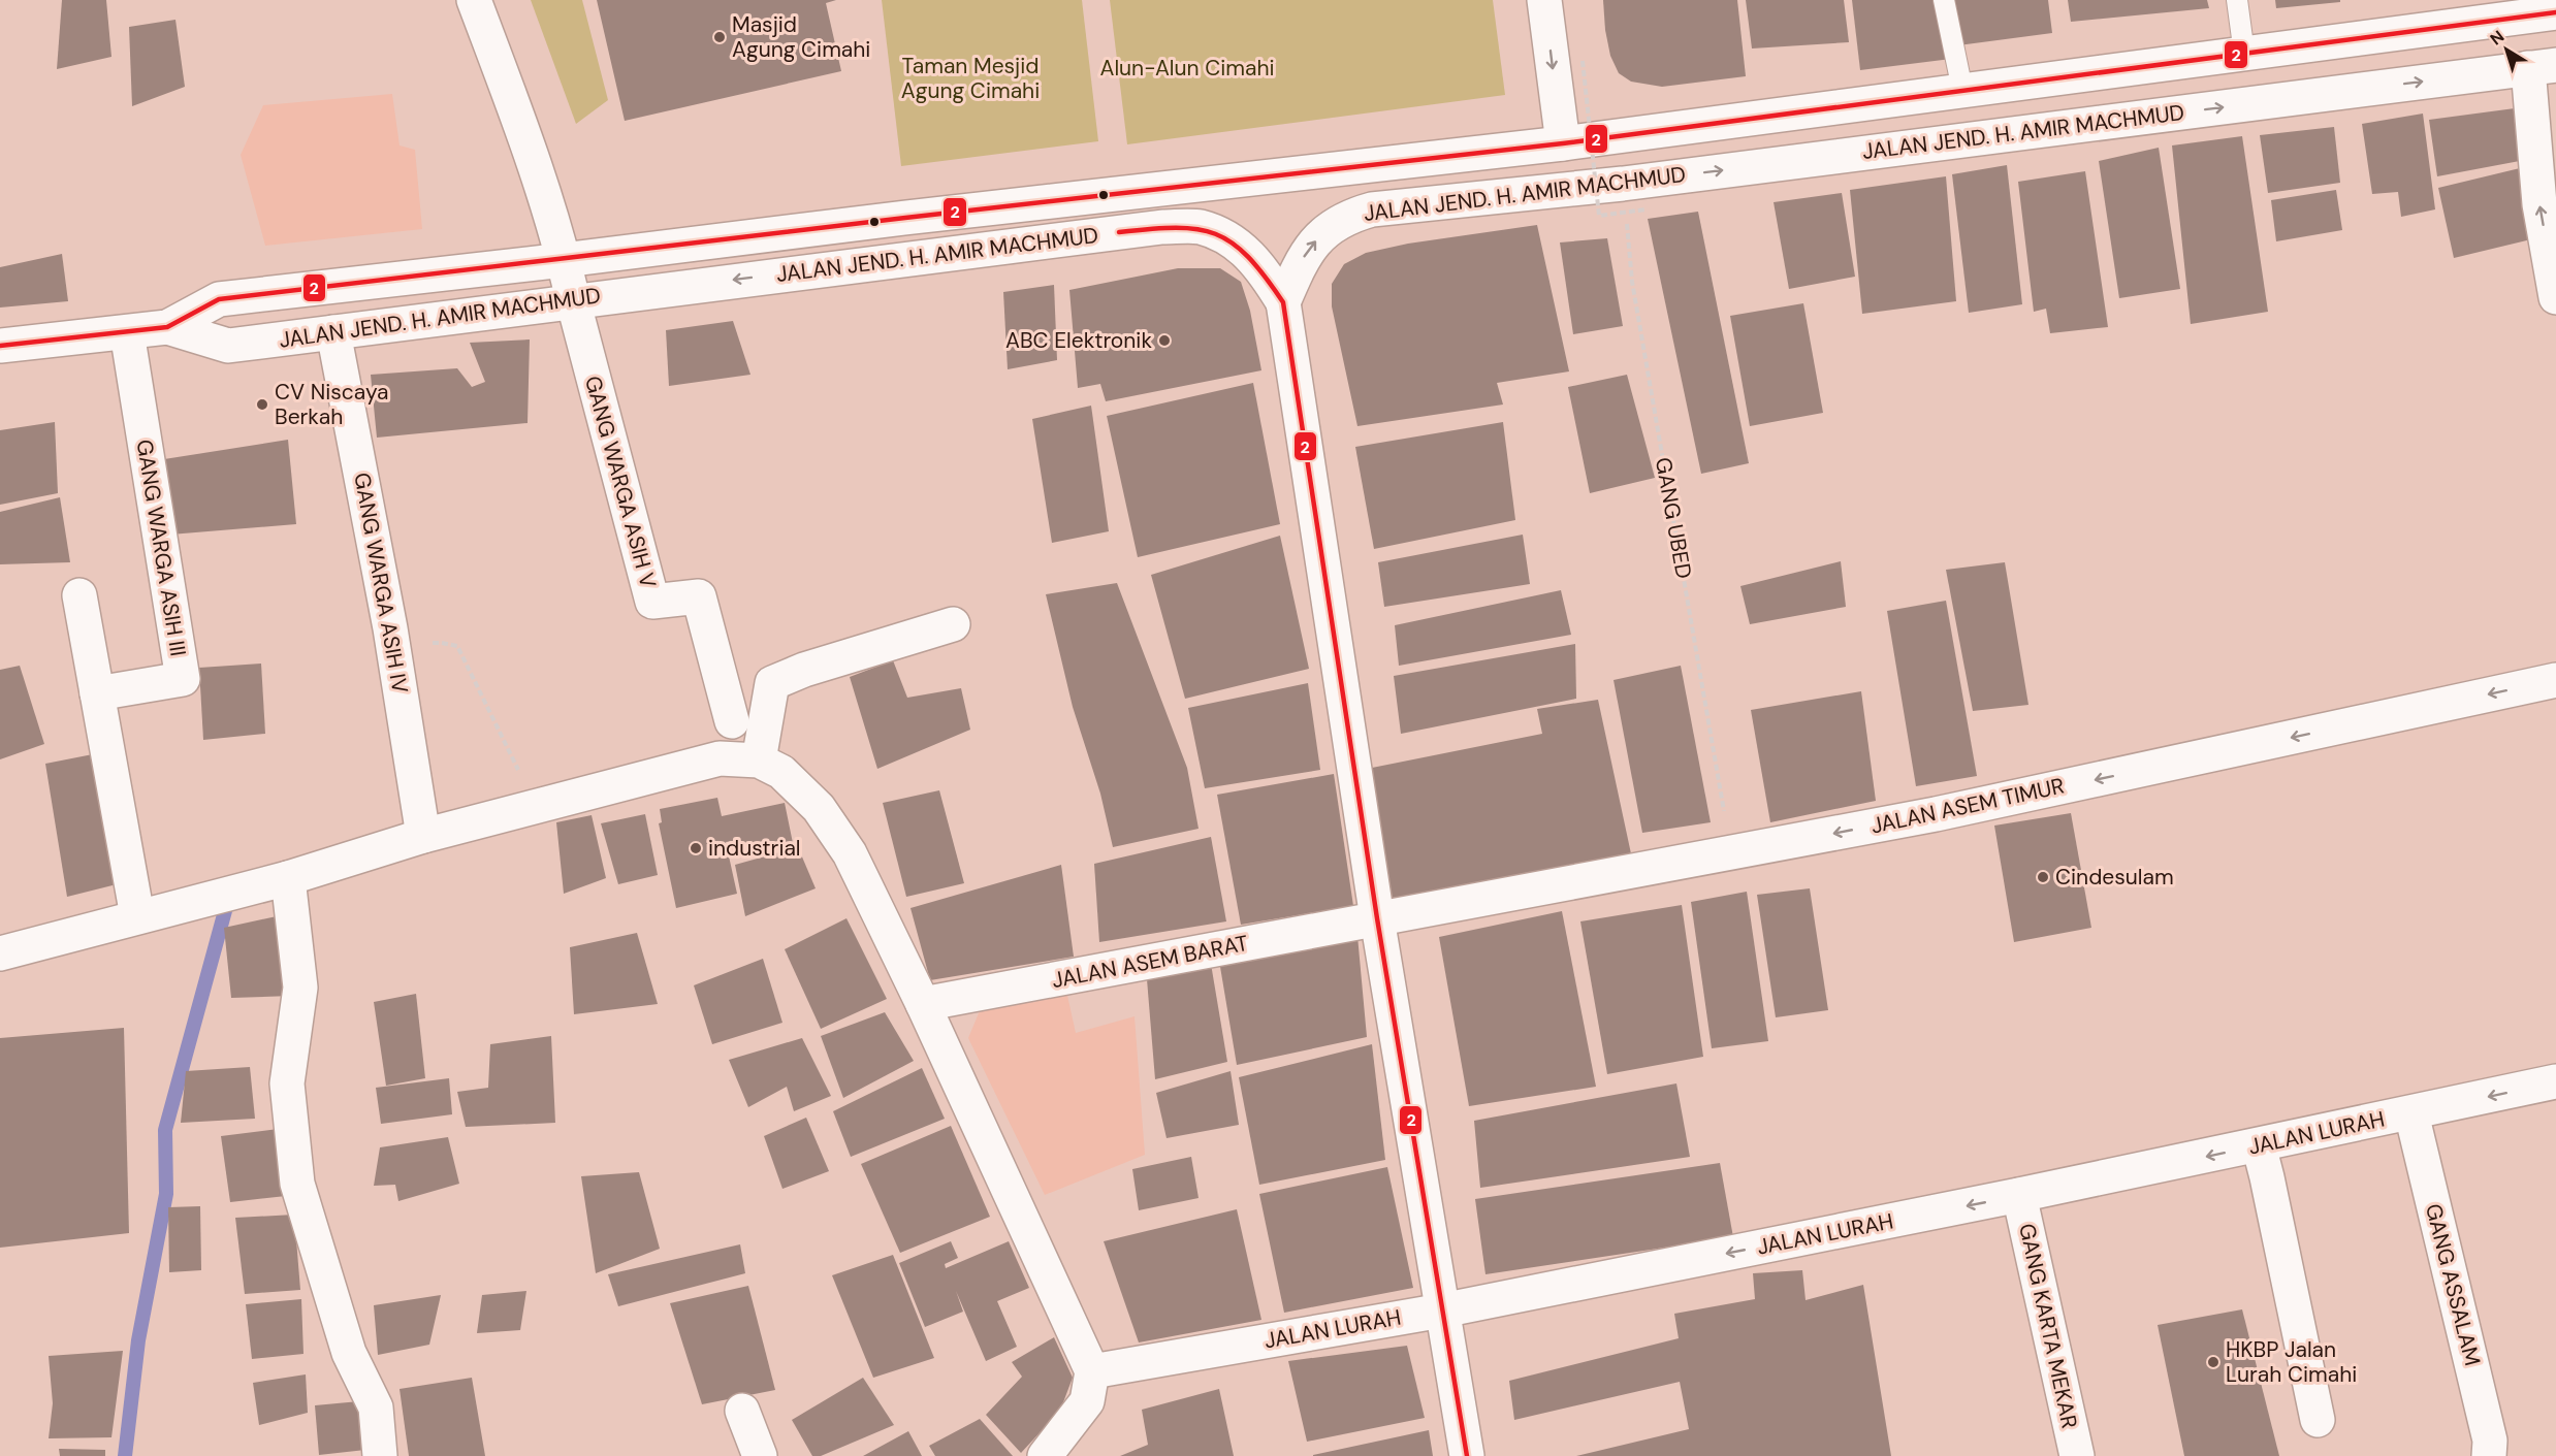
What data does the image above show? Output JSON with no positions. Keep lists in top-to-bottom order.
{
  "streets": {
    "main road": [
      "JALAN JEND. H. AMIR MACHMUD",
      "GANG WARGA ASIH V",
      "GANG WARGA ASIH III",
      "GANG WARGA ASIH IV",
      "JALAN ASEM TIMUR",
      "JALAN ASEM BARAT",
      "JALAN LURAH",
      "GANG ASSALAM",
      "GANG KARTA MEKAR"
    ],
    "path": ["GANG UBED"]
  },
  "crossings": [
    ["JALAN JEND. H. AMIR MACHMUD", "GANG WARGA ASIH V"],
    ["JALAN JEND. H. AMIR MACHMUD", "GANG UBED"],
    ["JALAN JEND. H. AMIR MACHMUD", "GANG WARGA ASIH III"],
    ["JALAN JEND. H. AMIR MACHMUD", "GANG WARGA ASIH IV"],
    ["GANG UBED", "JALAN ASEM TIMUR"],
    ["JALAN ASEM TIMUR", "JALAN ASEM BARAT"],
    ["JALAN LURAH", "GANG ASSALAM"],
    ["JALAN LURAH", "GANG KARTA MEKAR"]
  ],
  "one_way": ["JALAN ASEM TIMUR", "JALAN LURAH"],
  "parks": ["Taman Mesjid Agung Cimahi", "Alun-Alun Cimahi"],
  "places": [
    "Masjid Agung Cimahi",
    "ABC Elektronik",
    "CV Niscaya Berkah",
    "industrial",
    "Cindesulam",
    "HKBP Jalan Lurah Cimahi"
  ],
  "lines": ["transit line 2"],
  "north": "top left"
}
